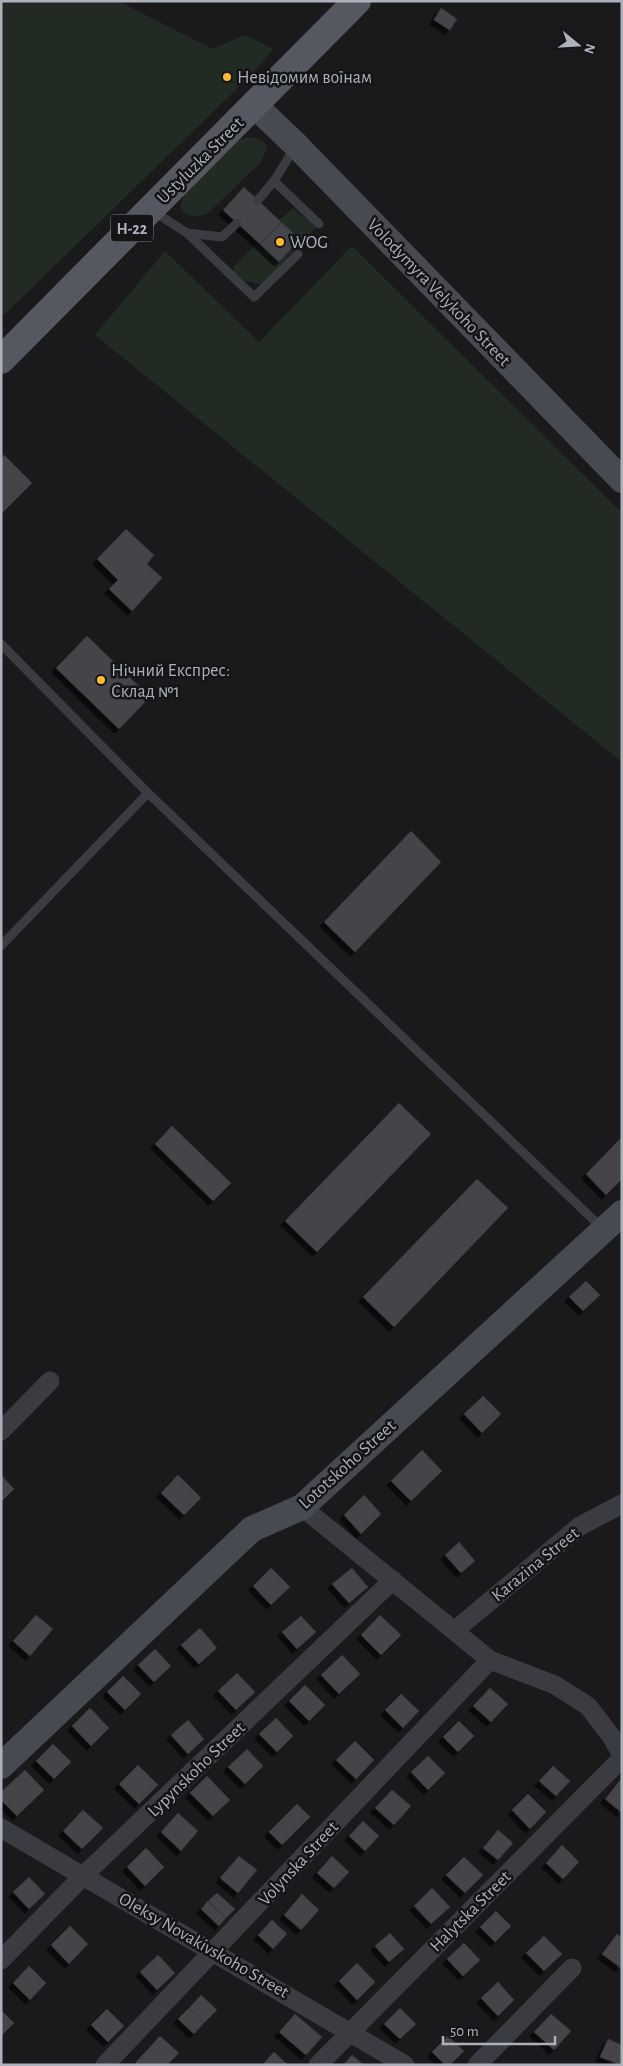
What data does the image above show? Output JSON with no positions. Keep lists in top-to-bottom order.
{
  "streets": {
    "main road": ["Ustyluzka Street", "Н-22"],
    "street": [
      "Volodymyra Velykoho Street",
      "Lototskoho Street",
      "Karazina Street",
      "Lypynskoho Street",
      "Volynska Street",
      "Halytska Street",
      "Oleksy Novakivskoho Street"
    ]
  },
  "crossings": [
    ["Ustyluzka Street", "Volodymyra Velykoho Street"],
    ["Lypynskoho Street", "Oleksy Novakivskoho Street"],
    ["Volynska Street", "Oleksy Novakivskoho Street"],
    ["Halytska Street", "Oleksy Novakivskoho Street"]
  ],
  "places": ["Невідомим воїнам", "WOG", "Нічний Експрес: Склад №1"],
  "scale_bar": "50 m",
  "north": "right"
}
